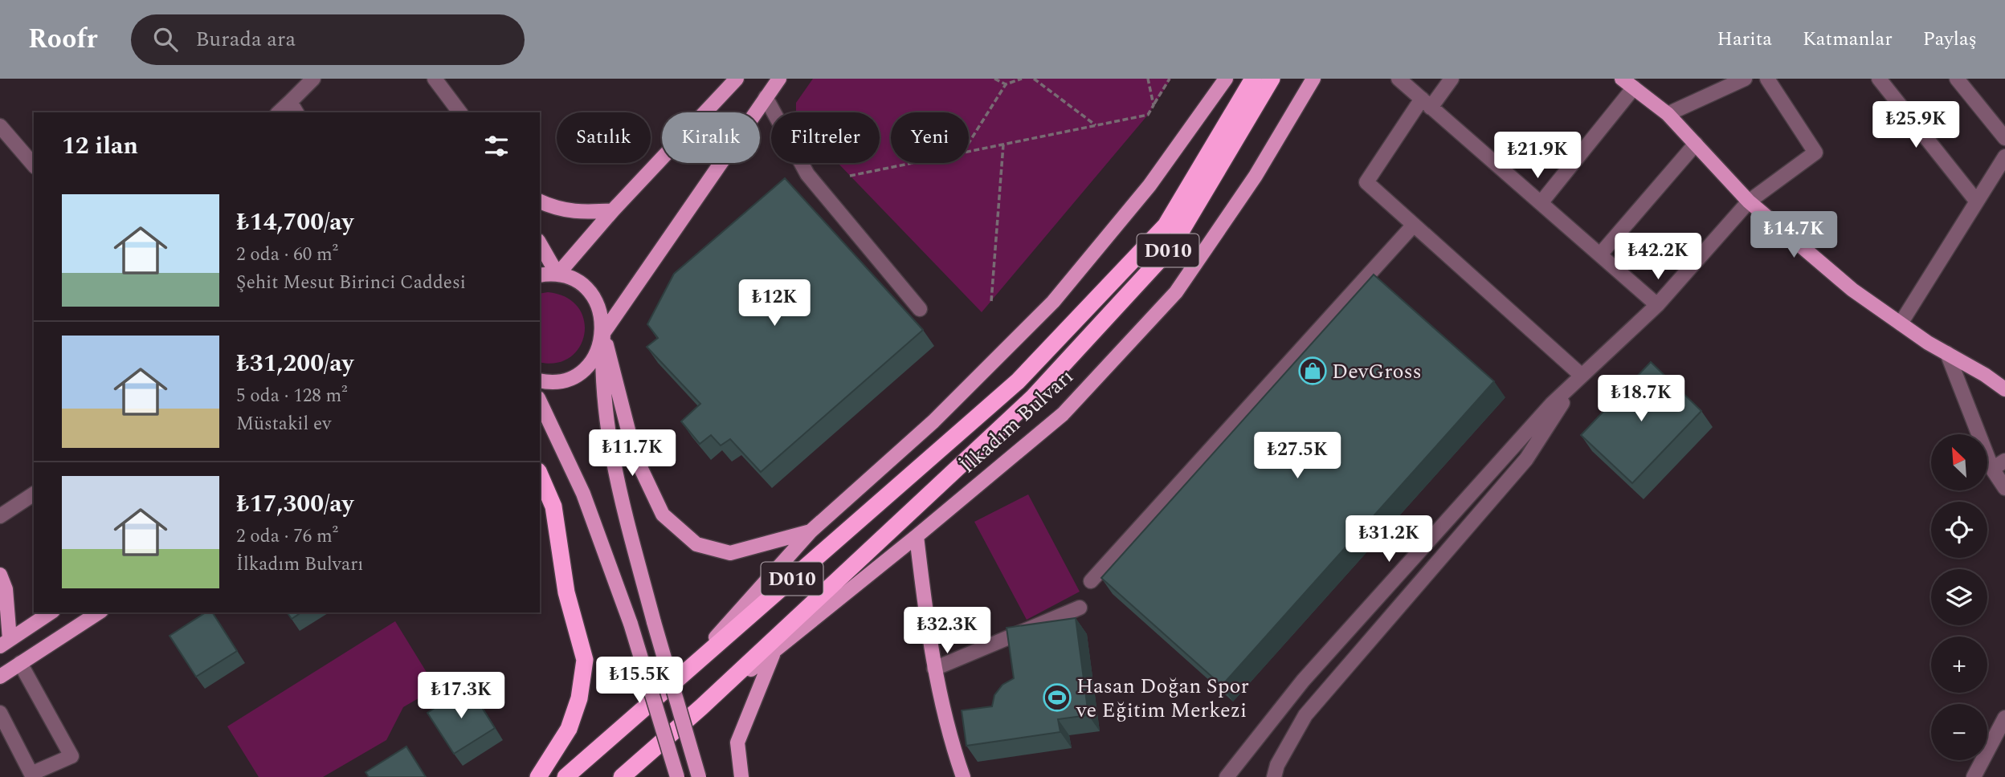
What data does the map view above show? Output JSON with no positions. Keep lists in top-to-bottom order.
{
  "streets": {
    "highway": ["D010", "İlkadım Bulvarı"]
  },
  "places": {
    "shop": ["DevGross"],
    "sports": ["Hasan Doğan Spor ve Eğitim Merkezi"]
  },
  "north": "top left",
  "page": {
    "header": "Roofr",
    "search": "Burada ara",
    "nav": ["Harita", "Katmanlar", "Paylaş"],
    "price": [
      "₺25.9K",
      "₺21.9K",
      "₺14.7K",
      "₺42.2K",
      "₺12K",
      "₺18.7K",
      "₺11.7K",
      "₺27.5K",
      "₺31.2K",
      "₺32.3K",
      "₺15.5K",
      "₺17.3K"
    ],
    "chip": [
      "Satılık",
      "Kiralık",
      "Filtreler",
      "Yeni"
    ],
    "heading": "12 ilan",
    "list": [
      {
        "name": "₺14,700/ay",
        "note": "2 oda · 60 m² · Şehit Mesut Birinci Caddesi"
      },
      {
        "name": "₺31,200/ay",
        "note": "5 oda · 128 m² · Müstakil ev"
      },
      {
        "name": "₺17,300/ay",
        "note": "2 oda · 76 m² · İlkadım Bulvarı"
      }
    ],
    "map_buttons": ["+", "−"]
  }
}
